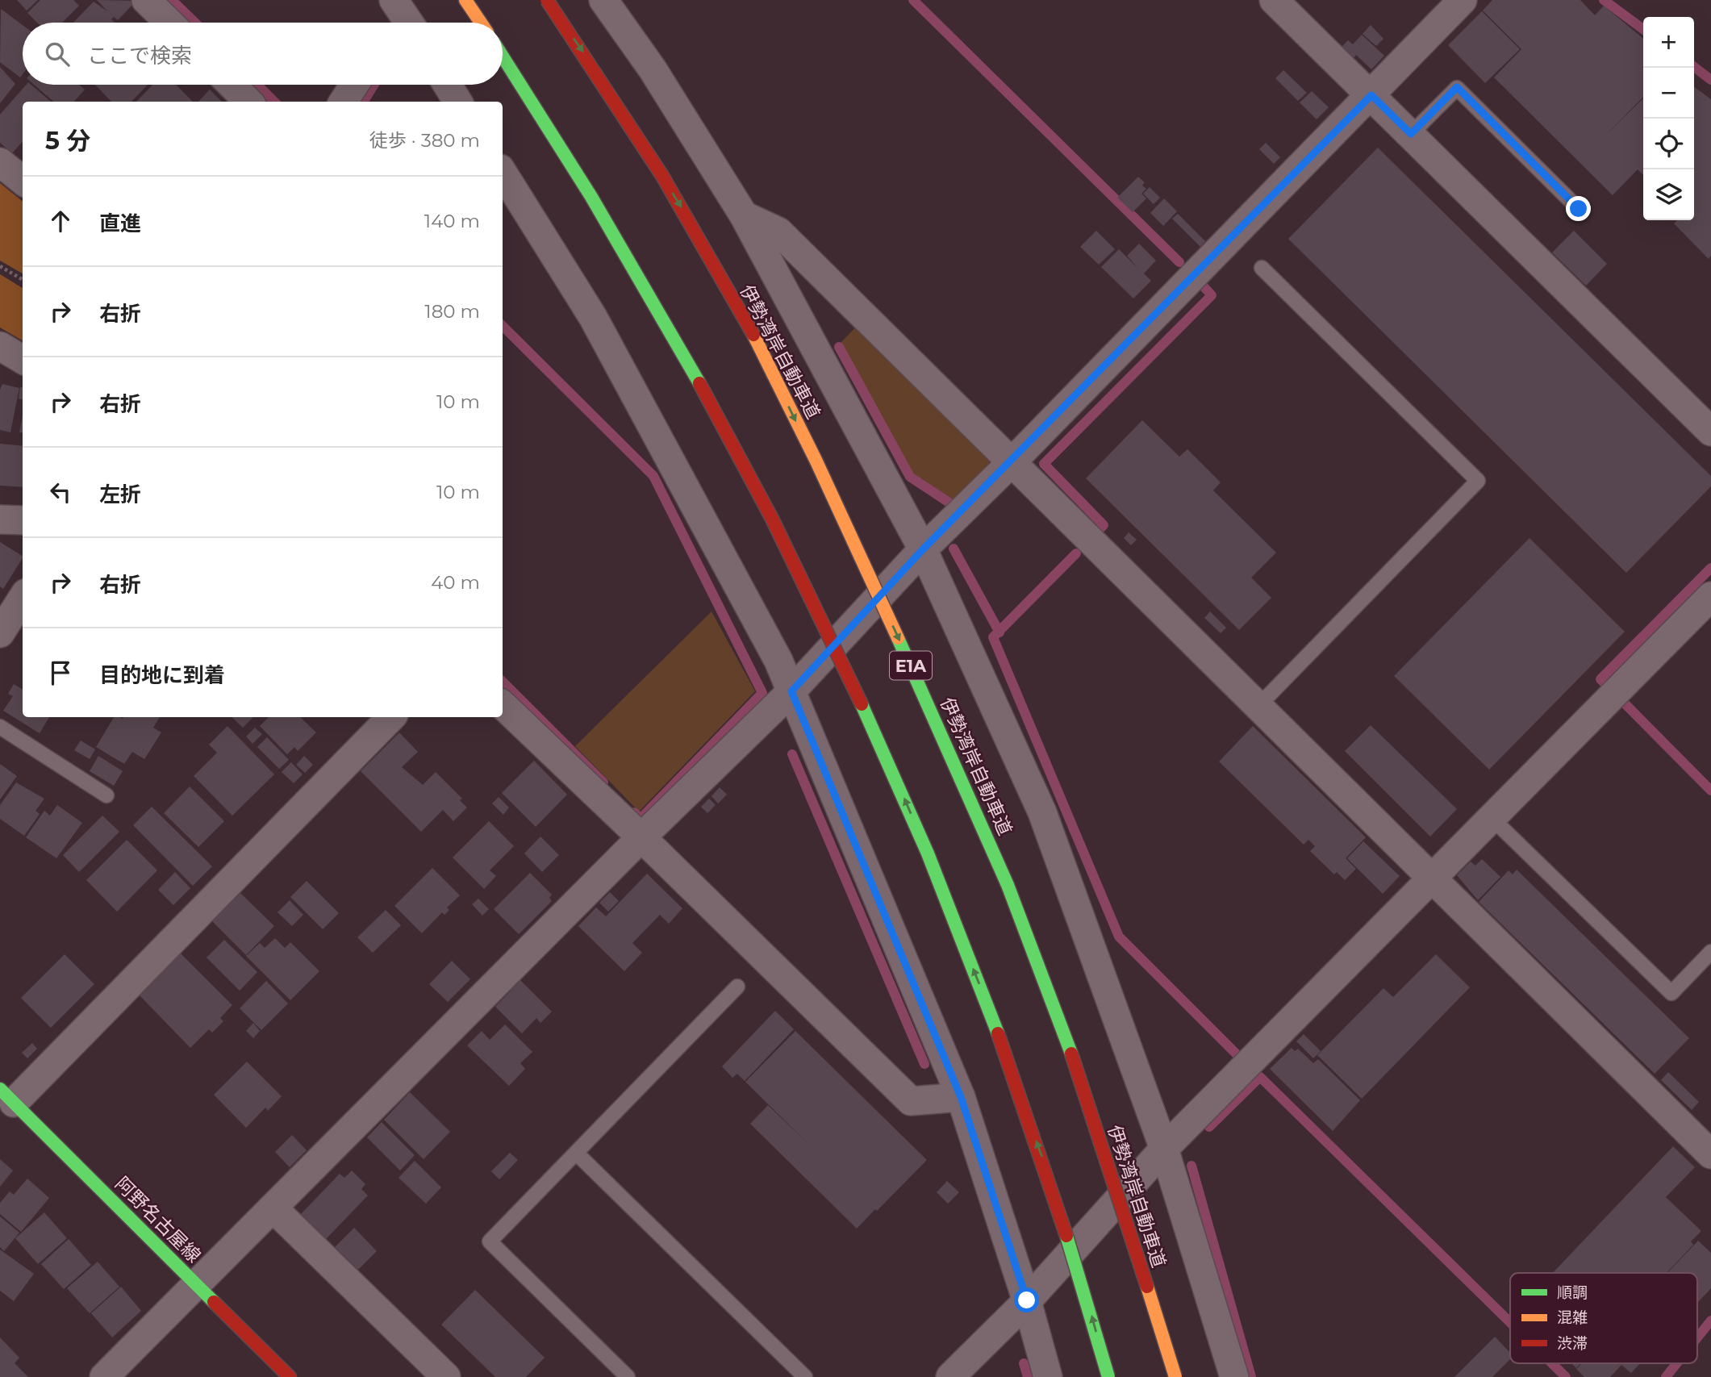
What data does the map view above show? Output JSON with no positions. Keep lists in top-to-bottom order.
{
  "streets": {
    "main road": ["伊勢湾岸自動車道", "E1A", "阿野名古屋線"]
  },
  "legend": ["順調", "混雑", "渋滞"],
  "page": {
    "map_buttons": ["+", "−"],
    "search": "ここで検索",
    "heading": ["5 分", "徒歩 · 380 m"],
    "list": [
      ["直進", "140 m"],
      ["右折", "180 m"],
      ["右折", "10 m"],
      ["左折", "10 m"],
      ["右折", "40 m"],
      "目的地に到着"
    ]
  }
}
